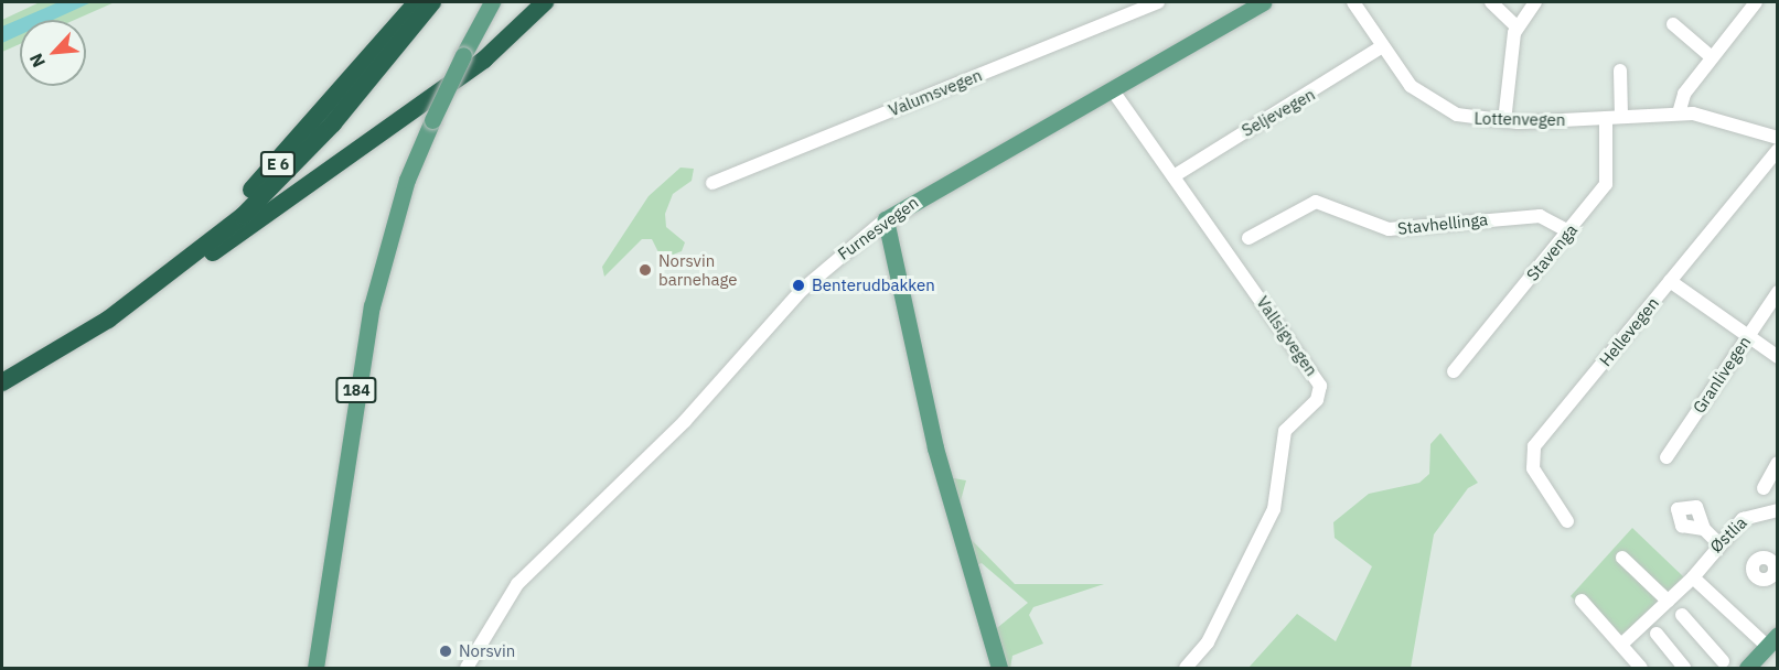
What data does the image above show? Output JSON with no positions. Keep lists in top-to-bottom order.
{
  "streets": {
    "highway": ["E 6"],
    "main road": ["Furnesvegen", "184"],
    "street": [
      "Valumsvegen",
      "Seljevegen",
      "Lottenvegen",
      "Stavhellinga",
      "Stavenga",
      "Hellevegen",
      "Vallsigvegen",
      "Granlivegen",
      "Østlia"
    ]
  },
  "crossings": [
    ["Seljevegen", "Lottenvegen"],
    ["Seljevegen", "Vallsigvegen"],
    ["Lottenvegen", "Stavenga"],
    ["Stavhellinga", "Stavenga"],
    ["Furnesvegen", "Vallsigvegen"]
  ],
  "places": ["Norsvin barnehage", "Benterudbakken", "Norsvin"],
  "north": "bottom left"
}
